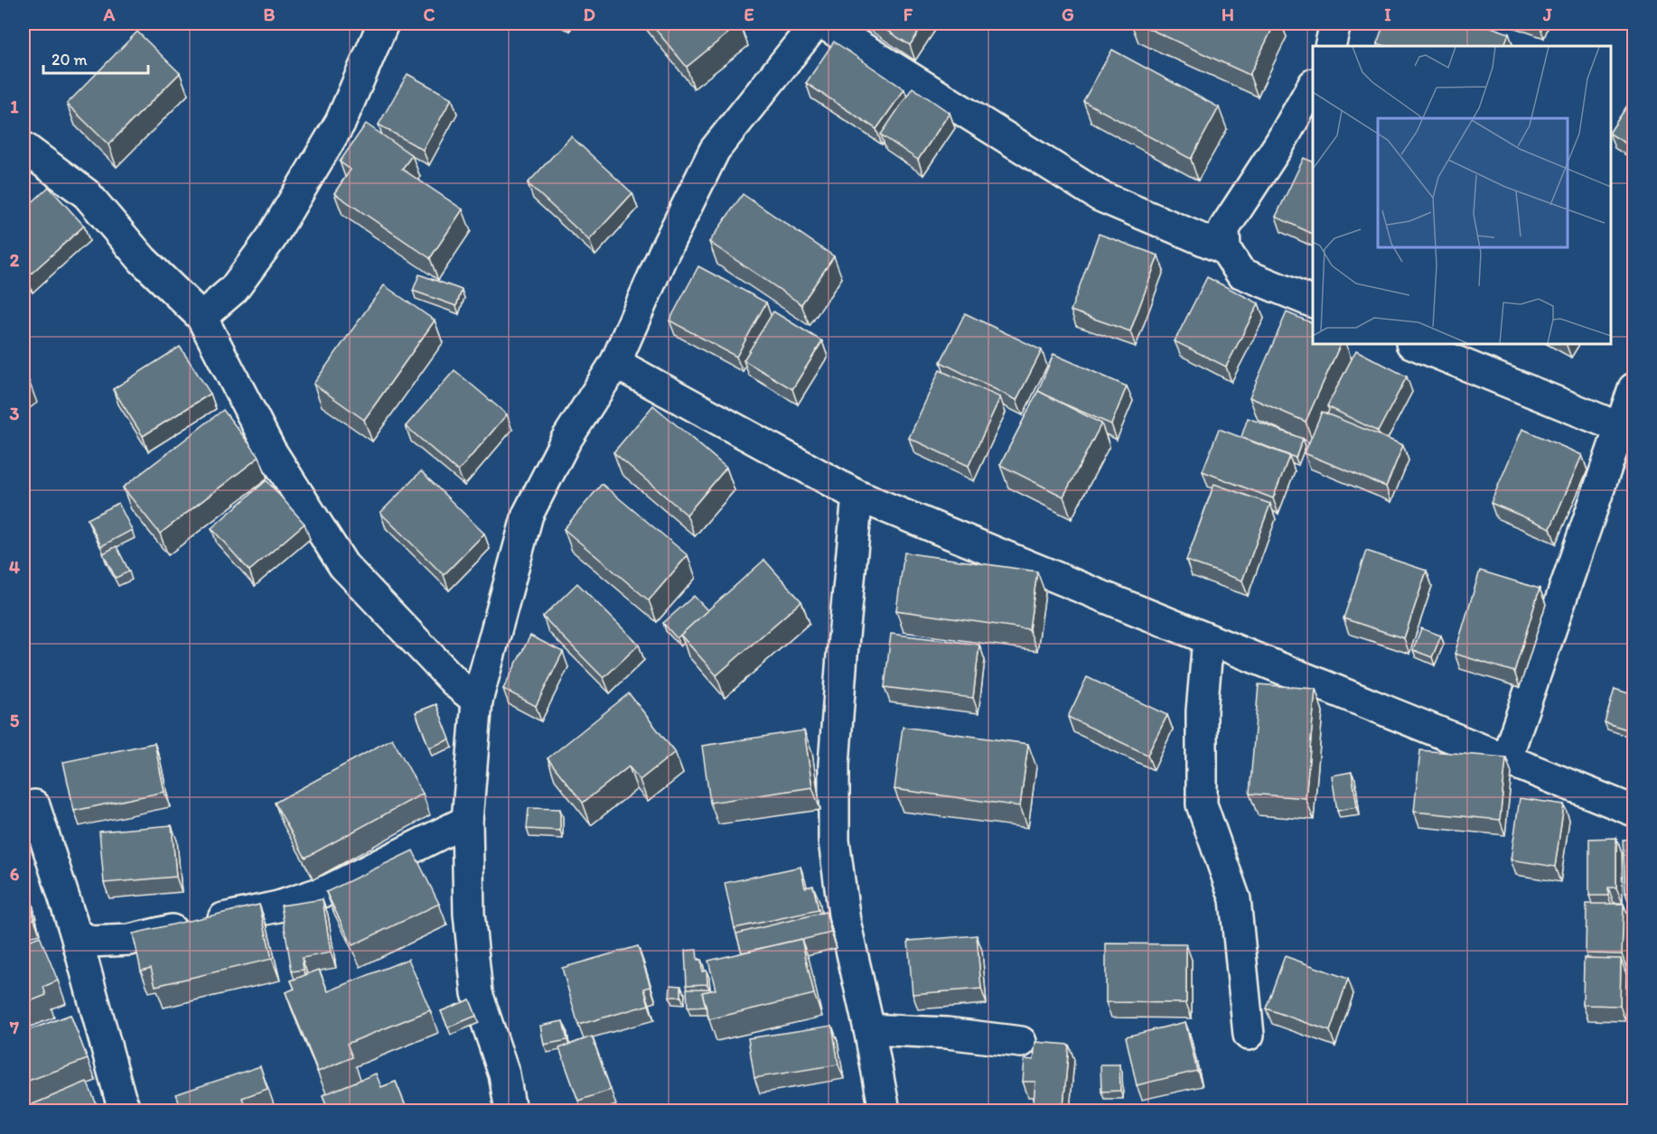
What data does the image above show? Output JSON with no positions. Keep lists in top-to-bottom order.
{
  "scale_bar": "20 m",
  "grid": {
    "columns": [
      "A",
      "B",
      "C",
      "D",
      "E",
      "F",
      "G",
      "H",
      "I",
      "J"
    ],
    "rows": [
      "1",
      "2",
      "3",
      "4",
      "5",
      "6",
      "7"
    ]
  }
}
